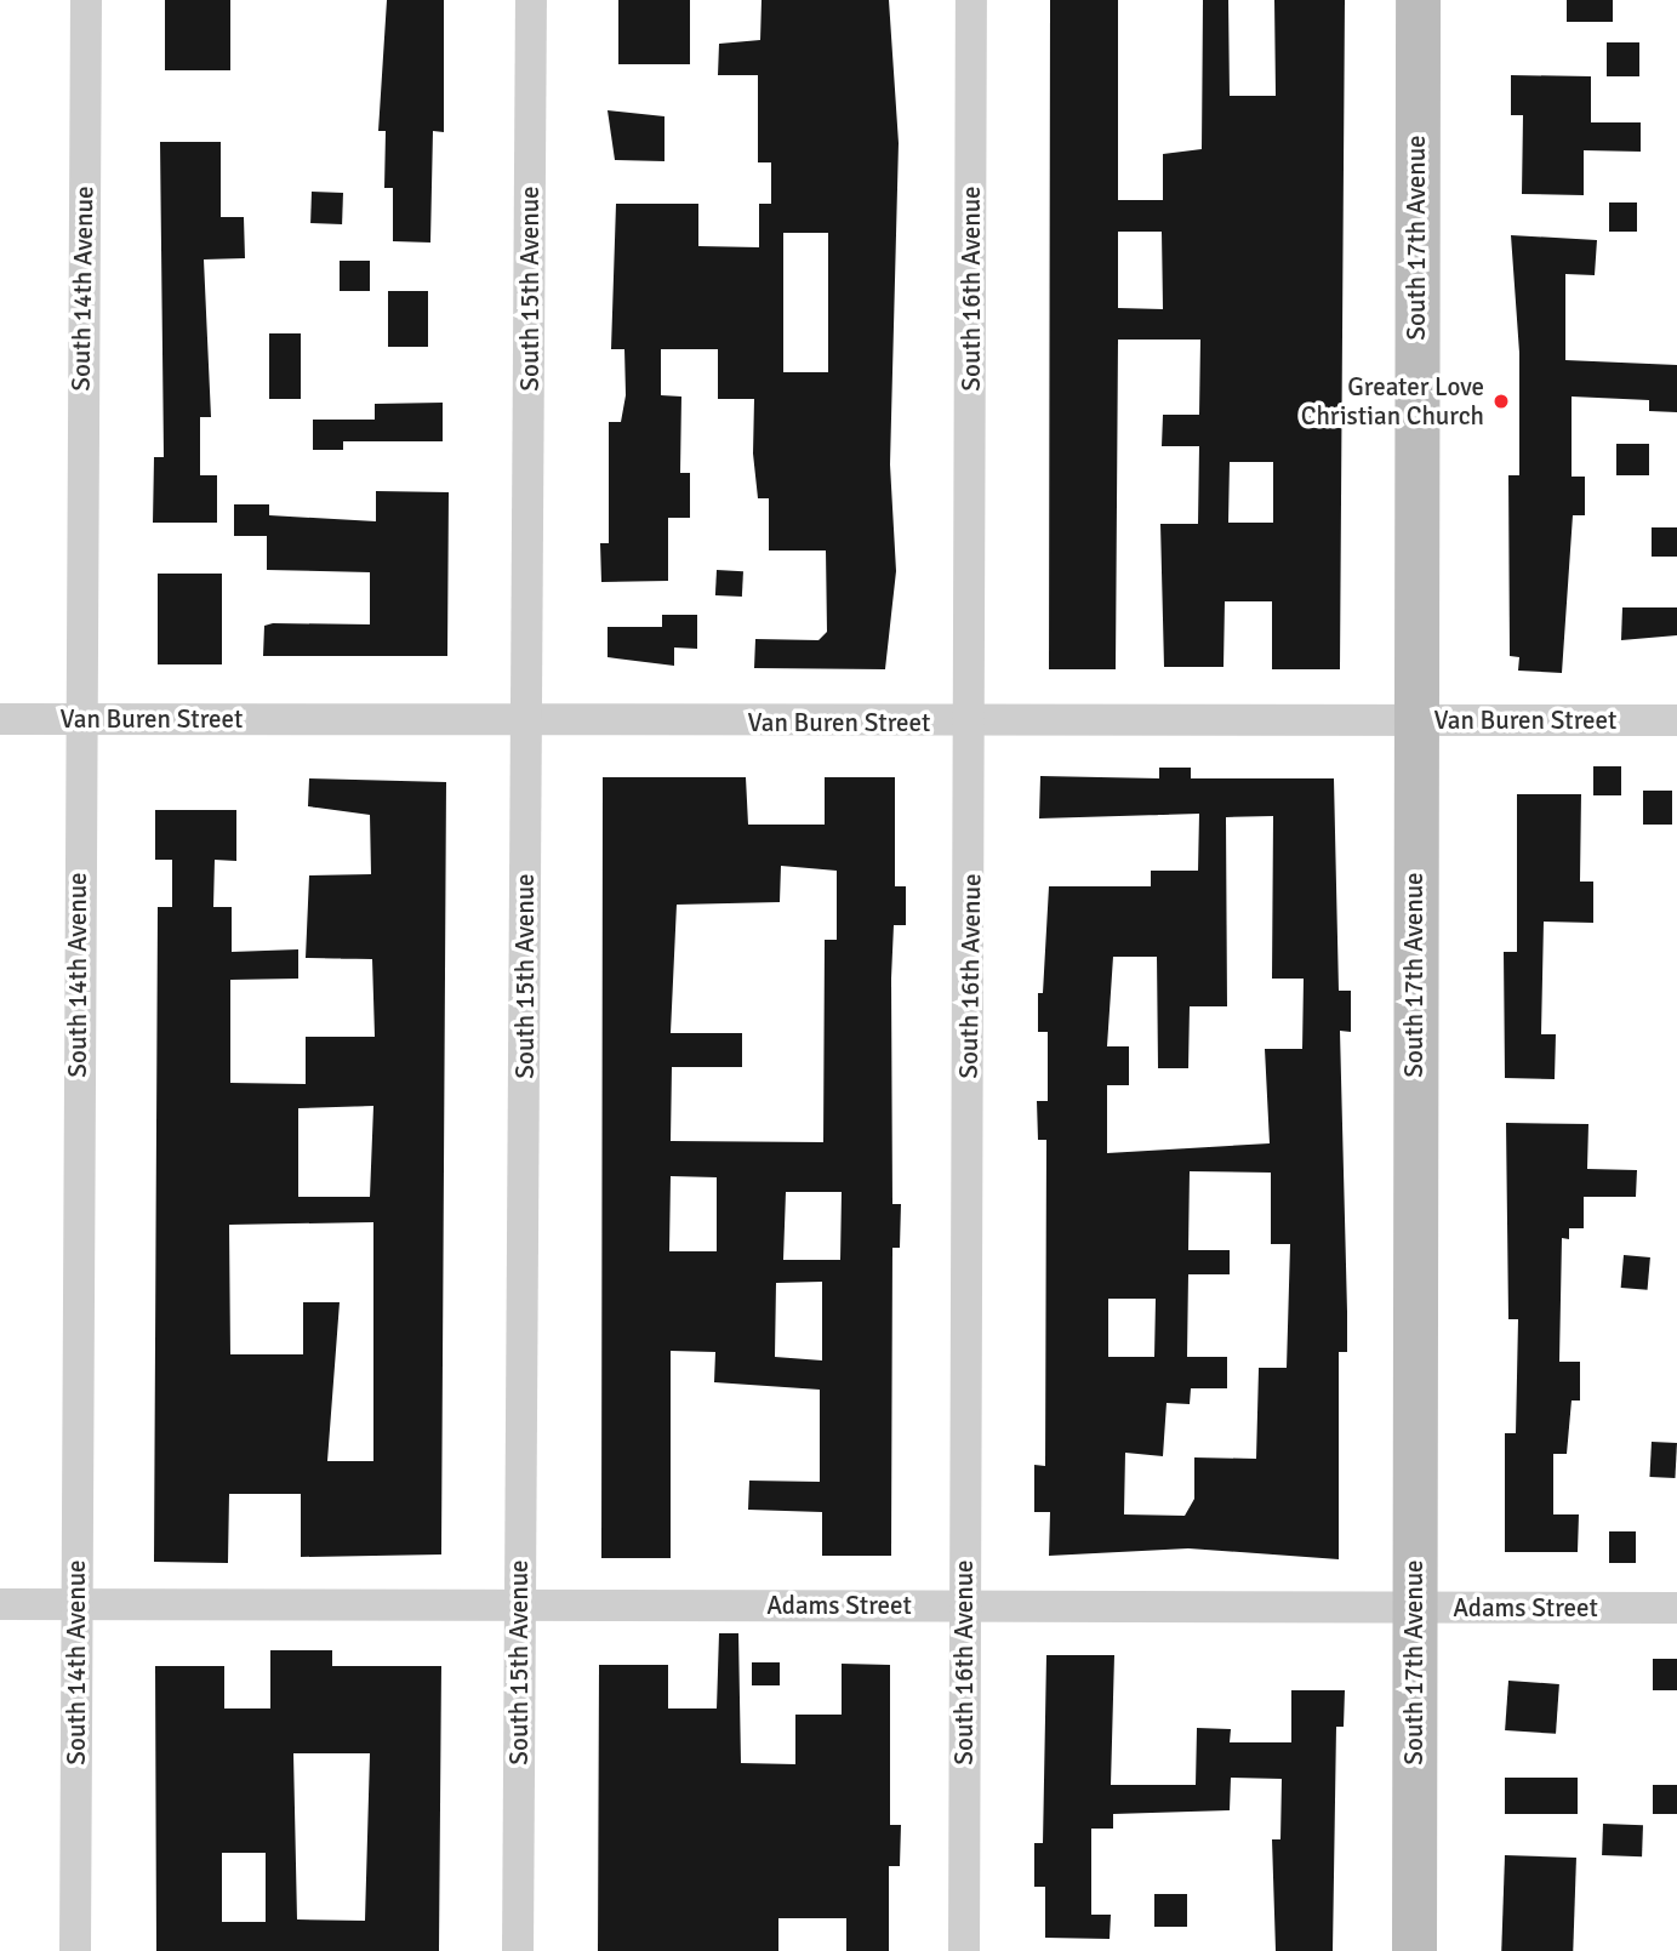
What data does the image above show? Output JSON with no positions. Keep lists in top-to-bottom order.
{
  "streets": {
    "street": [
      "South 17th Avenue",
      "South 14th Avenue",
      "South 15th Avenue",
      "South 16th Avenue",
      "Van Buren Street",
      "Adams Street"
    ]
  },
  "crossings": [
    ["South 17th Avenue", "Van Buren Street"],
    ["South 17th Avenue", "Adams Street"],
    ["South 14th Avenue", "Van Buren Street"],
    ["South 14th Avenue", "Adams Street"],
    ["South 15th Avenue", "Van Buren Street"],
    ["South 15th Avenue", "Adams Street"],
    ["South 16th Avenue", "Van Buren Street"],
    ["South 16th Avenue", "Adams Street"]
  ],
  "places": ["Greater Love Christian Church"]
}
